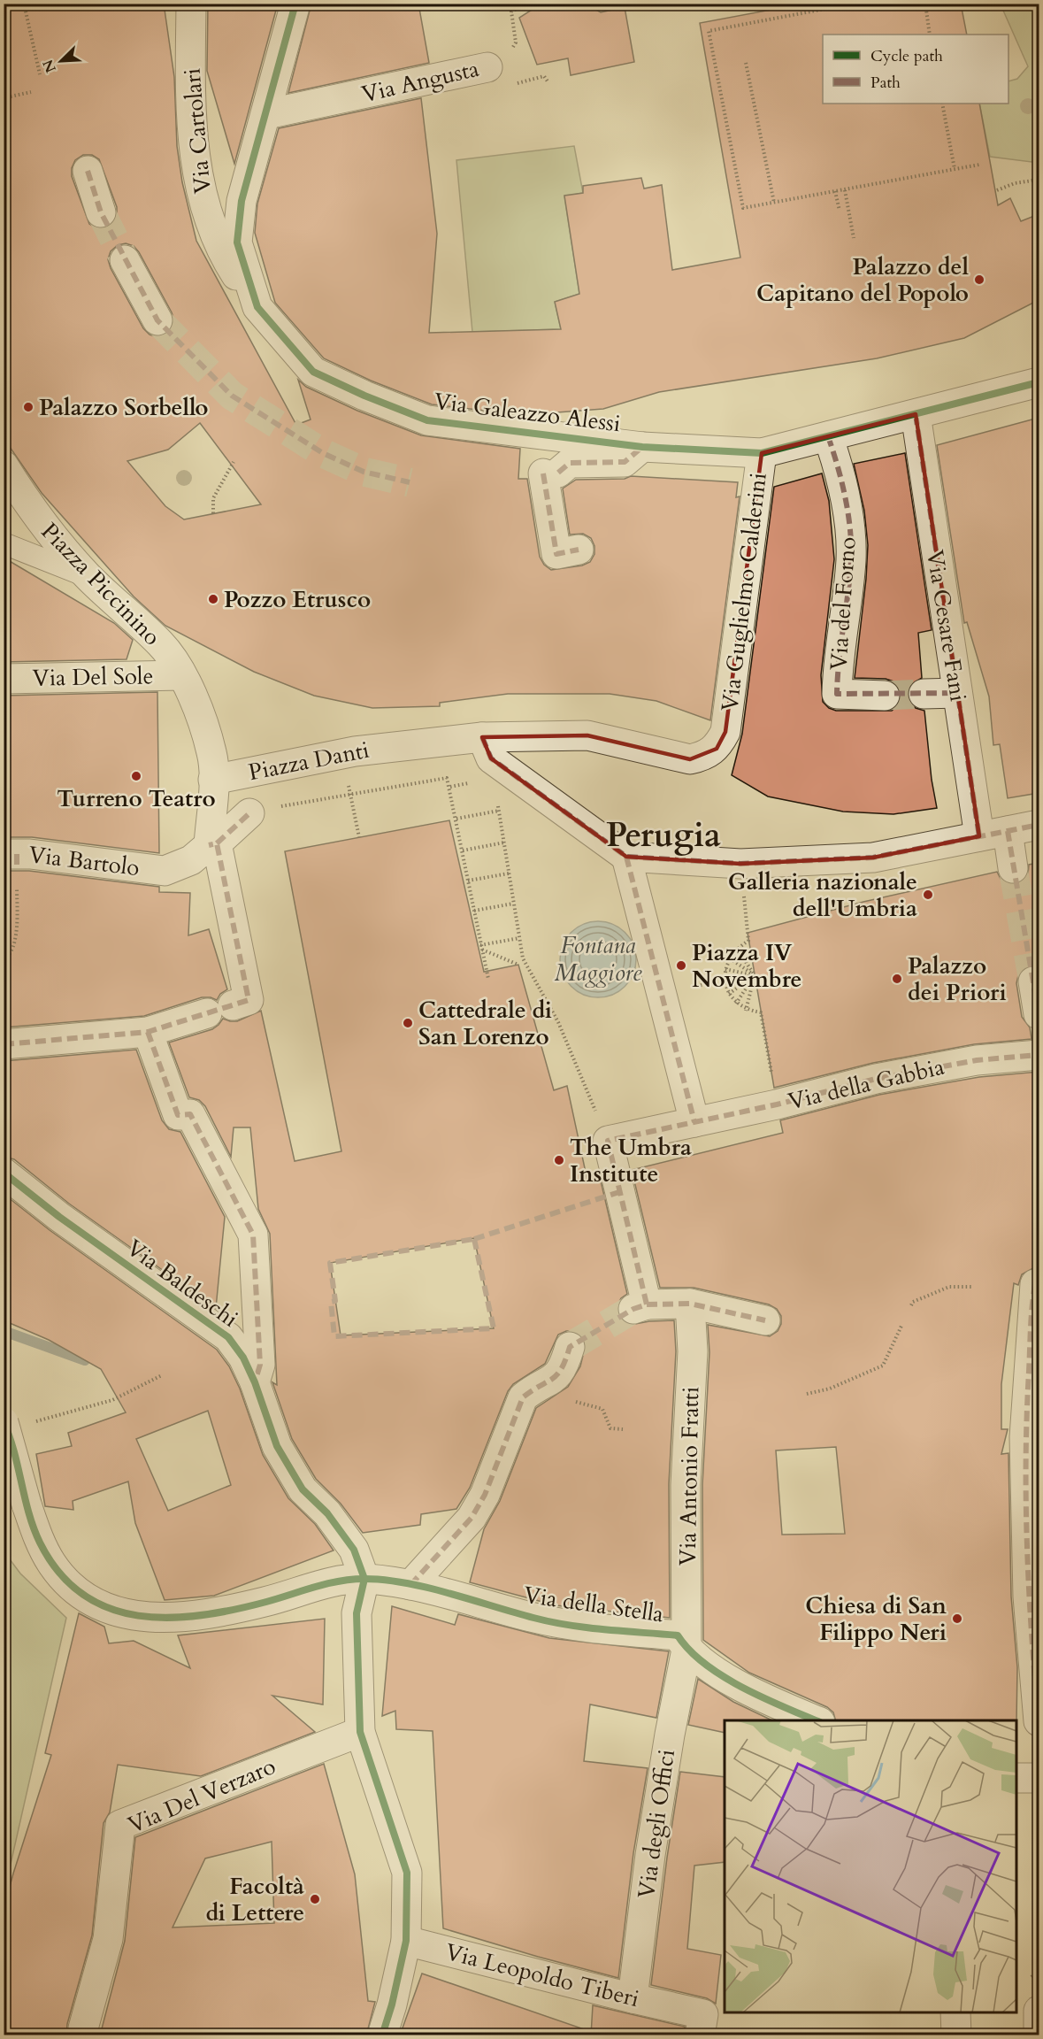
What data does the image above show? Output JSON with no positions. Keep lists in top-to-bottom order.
{
  "streets": {
    "street": [
      "Via Angusta",
      "Via Cartolari",
      "Via Galeazzo Alessi",
      "Piazza Piccinino",
      "Via Guglielmo Calderini",
      "Via del Forno",
      "Via Cesare Fani",
      "Via Del Sole",
      "Piazza Danti",
      "Via Bartolo",
      "Via della Gabbia",
      "Via Baldeschi",
      "Via Antonio Fratti",
      "Via della Stella",
      "Via Del Verzaro",
      "Via degli Offici",
      "Via Leopoldo Tiberi"
    ]
  },
  "crossings": [
    ["Via Angusta", "Via Galeazzo Alessi"],
    ["Via Cartolari", "Via Galeazzo Alessi"],
    ["Via Galeazzo Alessi", "Via Guglielmo Calderini"],
    ["Via Galeazzo Alessi", "Via del Forno"],
    ["Via Galeazzo Alessi", "Via Cesare Fani"],
    ["Piazza Piccinino", "Via Del Sole"],
    ["Piazza Piccinino", "Piazza Danti"],
    ["Via Guglielmo Calderini", "Piazza Danti"],
    ["Via Del Sole", "Piazza Danti"],
    ["Piazza Danti", "Via Bartolo"],
    ["Via Antonio Fratti", "Via della Stella"],
    ["Via Antonio Fratti", "Via degli Offici"],
    ["Via della Stella", "Via degli Offici"],
    ["Via degli Offici", "Via Leopoldo Tiberi"]
  ],
  "districts": ["Perugia"],
  "water": ["Fontana Maggiore"],
  "places": [
    "Palazzo del Capitano del Popolo",
    "Palazzo Sorbello",
    "Pozzo Etrusco",
    "Turreno Teatro",
    "Galleria nazionale dell'Umbria",
    "Piazza IV Novembre",
    "Palazzo dei Priori",
    "Cattedrale di San Lorenzo",
    "The Umbra Institute",
    "Chiesa di San Filippo Neri",
    "Facoltà di Lettere"
  ],
  "legend": ["Cycle path", "Path"],
  "north": "bottom left"
}
